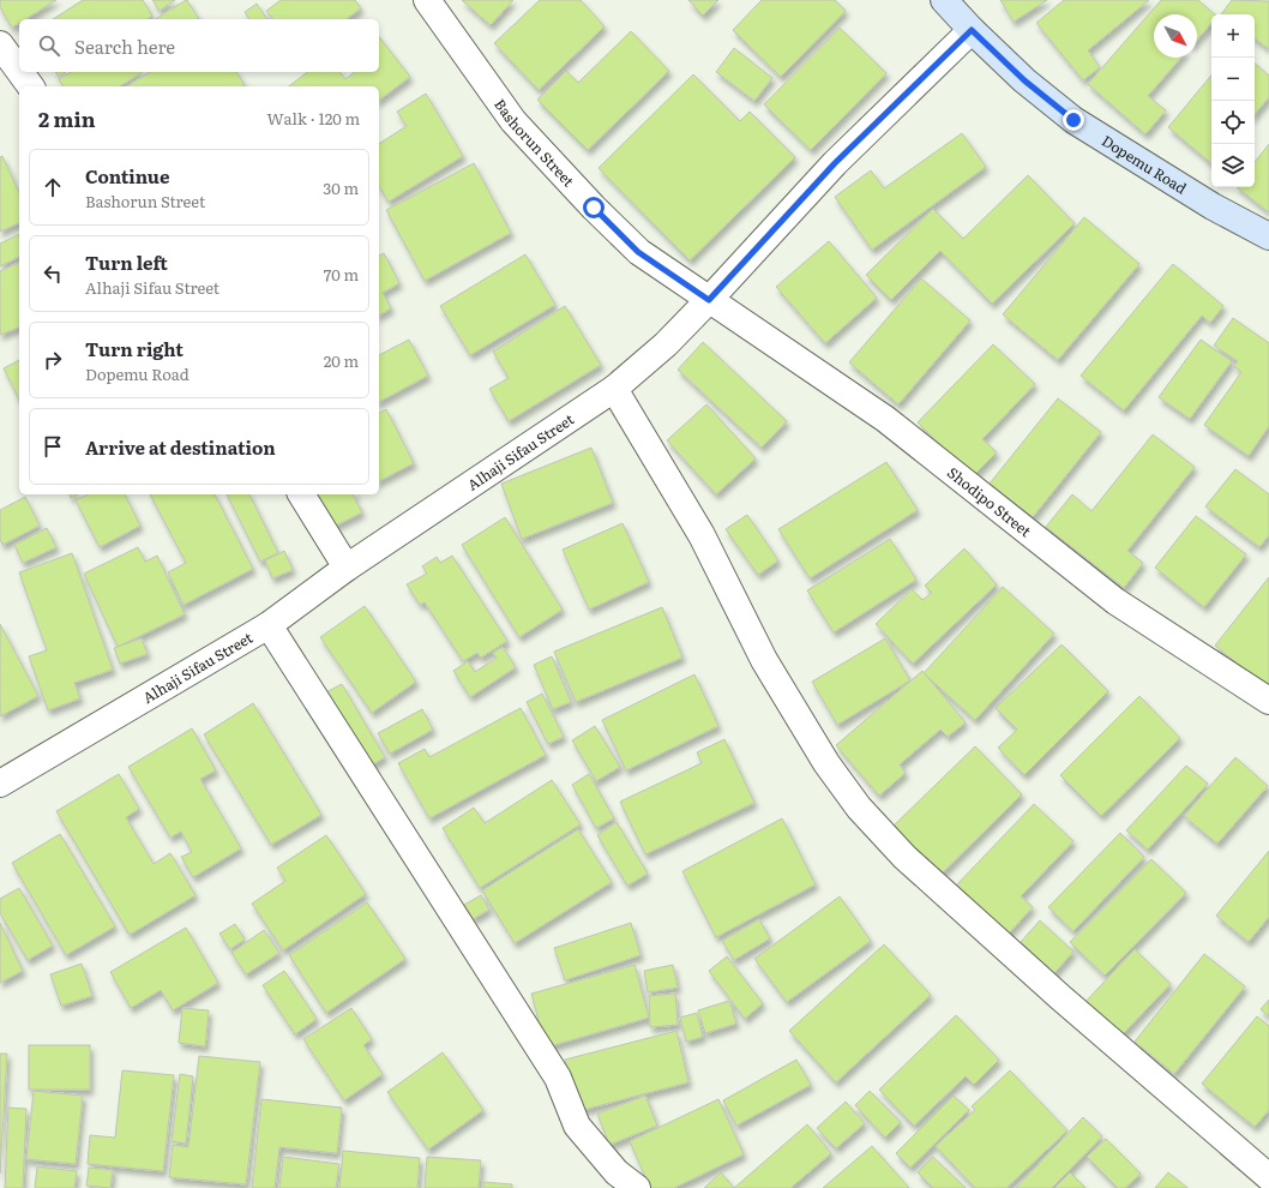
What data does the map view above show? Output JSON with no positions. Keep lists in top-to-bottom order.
{
  "streets": {
    "main road": ["Dopemu Road"],
    "street": ["Bashorun Street", "Alhaji Sifau Street", "Shodipo Street"]
  },
  "crossings": [
    ["Bashorun Street", "Alhaji Sifau Street"],
    ["Bashorun Street", "Shodipo Street"],
    ["Dopemu Road", "Alhaji Sifau Street"],
    ["Alhaji Sifau Street", "Shodipo Street"]
  ],
  "north": "bottom right",
  "page": {
    "map_buttons": ["+", "−"],
    "search": "Search here",
    "heading": ["2 min", "Walk · 120 m"],
    "list": [
      ["Continue", "Bashorun Street", "30 m"],
      ["Turn left", "Alhaji Sifau Street", "70 m"],
      ["Turn right", "Dopemu Road", "20 m"],
      "Arrive at destination"
    ]
  }
}
